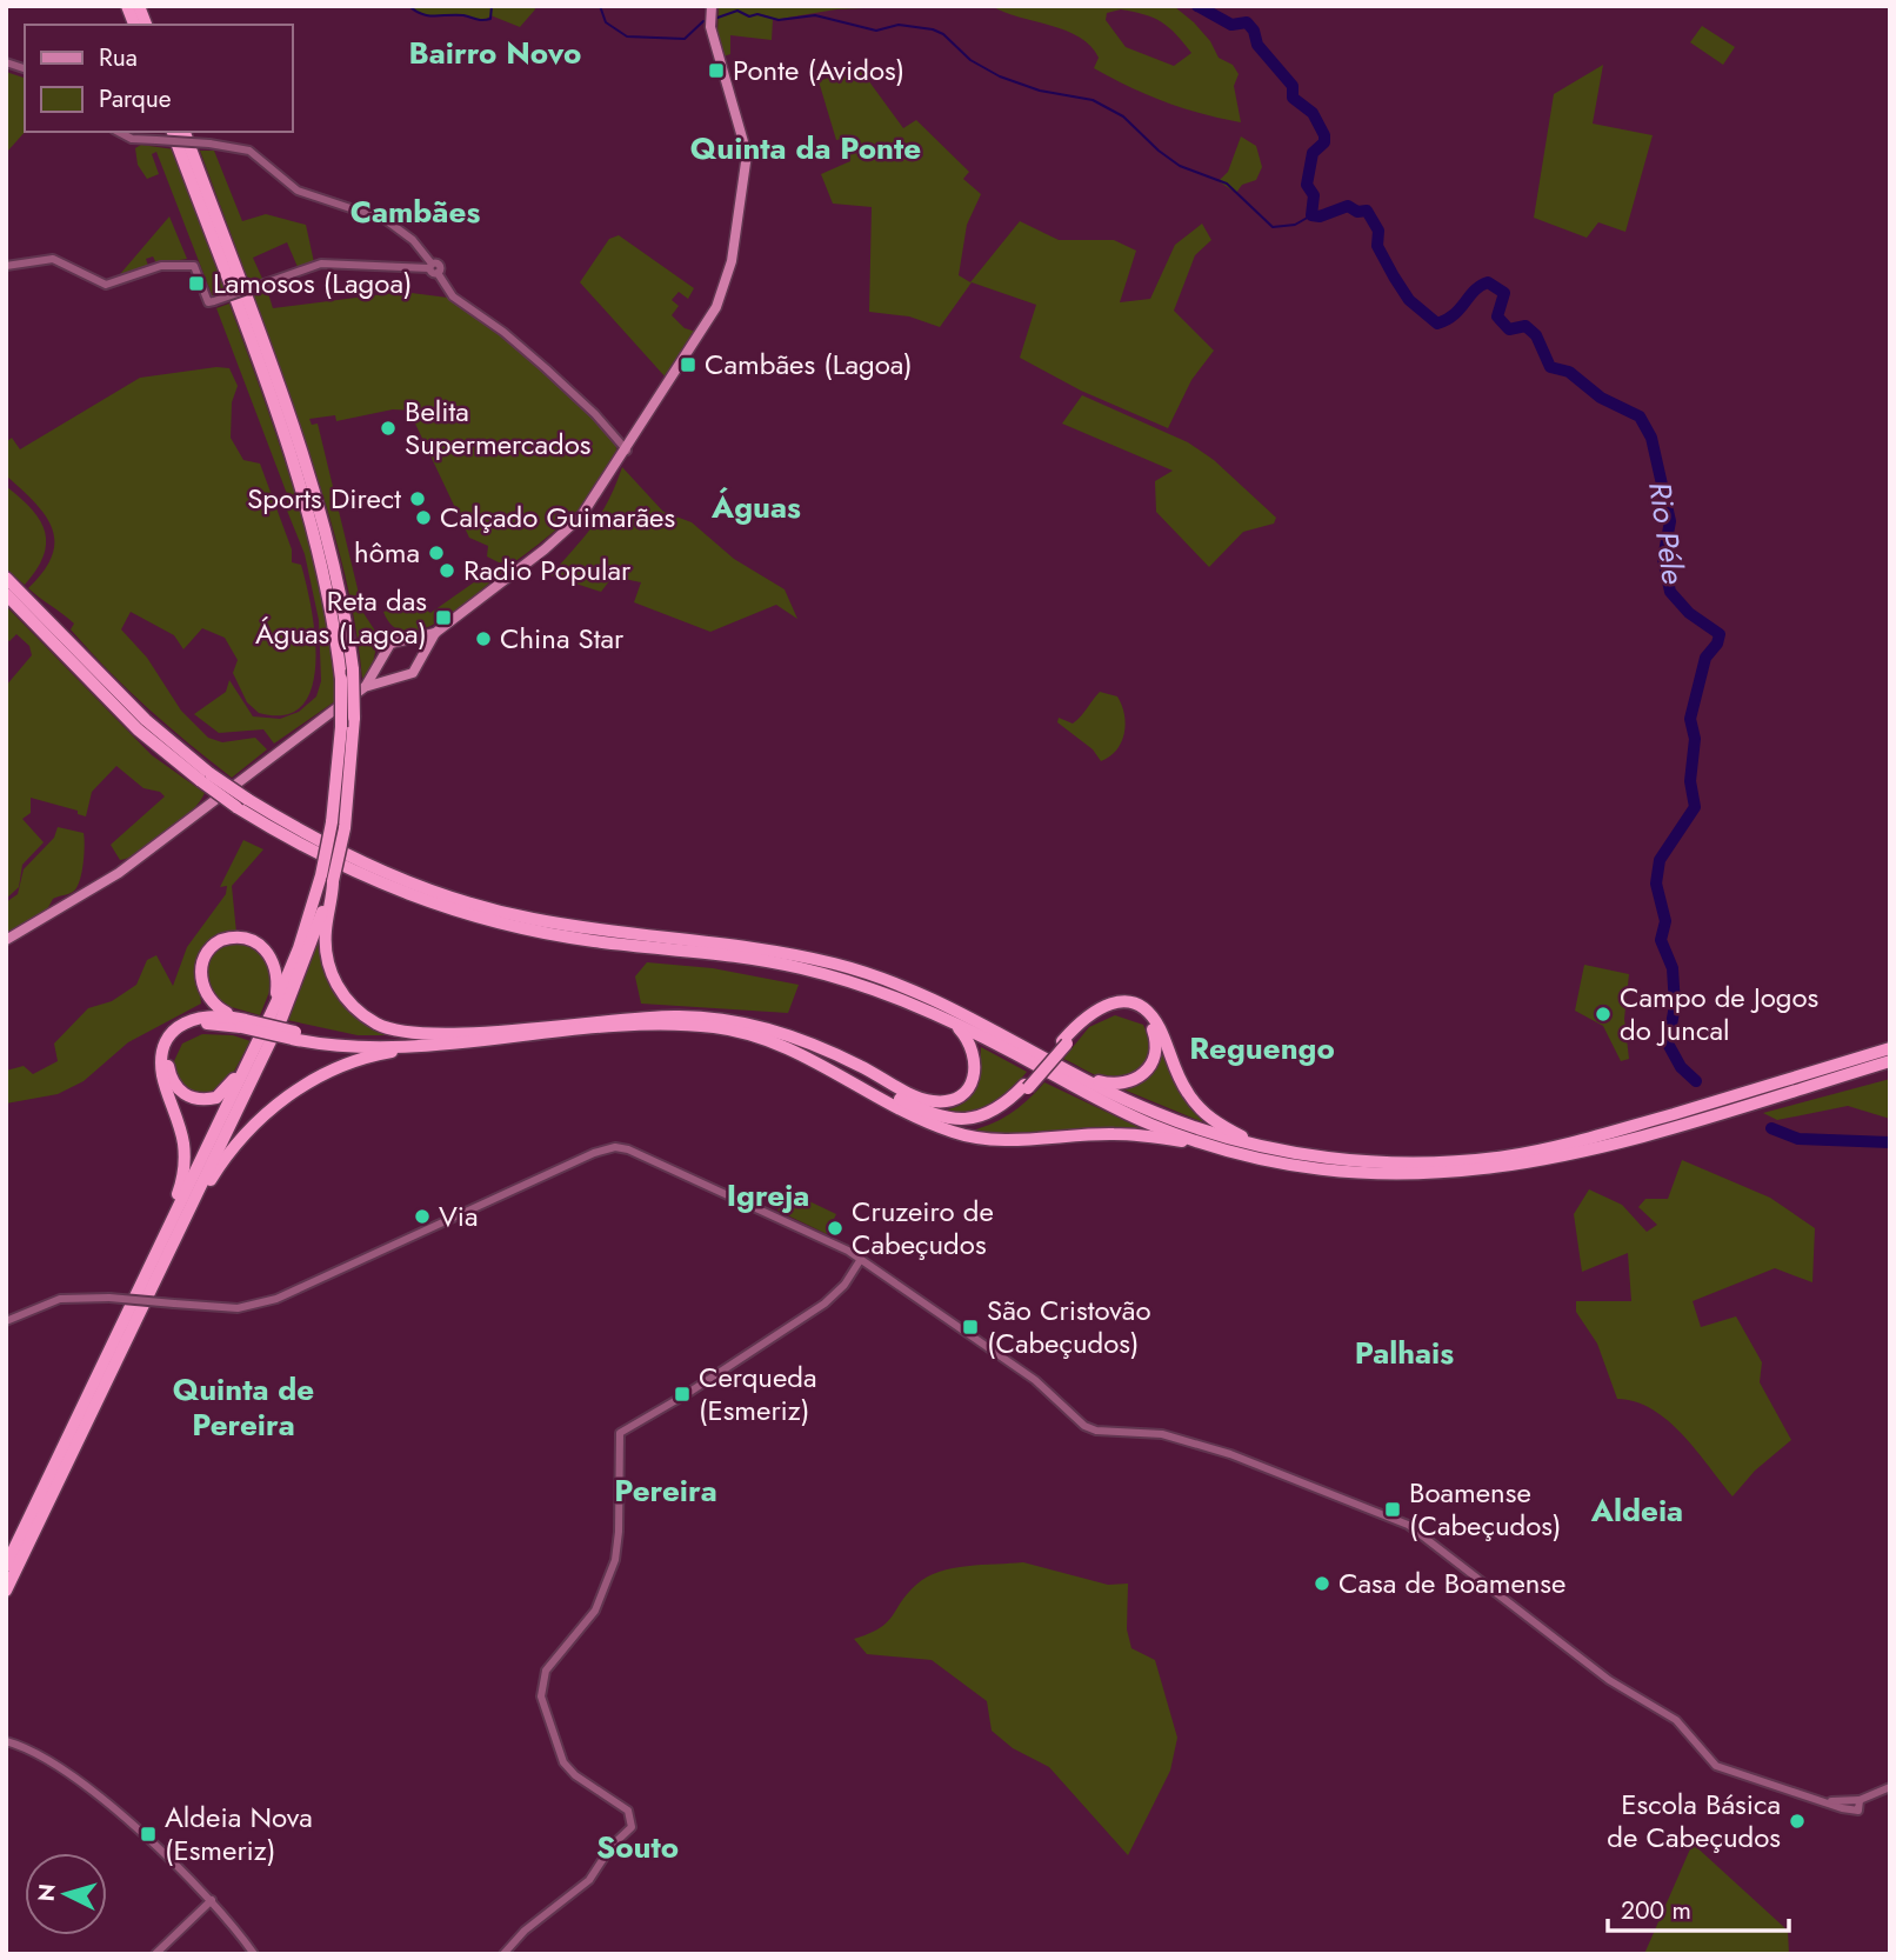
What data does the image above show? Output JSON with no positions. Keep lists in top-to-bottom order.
{
  "districts": [
    "Bairro Novo",
    "Quinta da Ponte",
    "Cambães",
    "Águas",
    "Reguengo",
    "Igreja",
    "Palhais",
    "Quinta de Pereira",
    "Pereira",
    "Aldeia",
    "Souto"
  ],
  "water": ["Rio Péle"],
  "places": {
    "transit": [
      "Ponte (Avidos)",
      "Lamosos (Lagoa)",
      "Cambães (Lagoa)",
      "Reta das Águas (Lagoa)",
      "São Cristovão (Cabeçudos)",
      "Cerqueda (Esmeriz)",
      "Boamense (Cabeçudos)",
      "Aldeia Nova (Esmeriz)"
    ],
    "other": [
      "Belita Supermercados",
      "Sports Direct",
      "Calçado Guimarães",
      "hôma",
      "Radio Popular",
      "China Star",
      "Campo de Jogos do Juncal",
      "Via",
      "Cruzeiro de Cabeçudos",
      "Casa de Boamense",
      "Escola Básica de Cabeçudos"
    ]
  },
  "legend": ["Rua", "Parque"],
  "scale_bar": "200 m",
  "north": "left"
}
